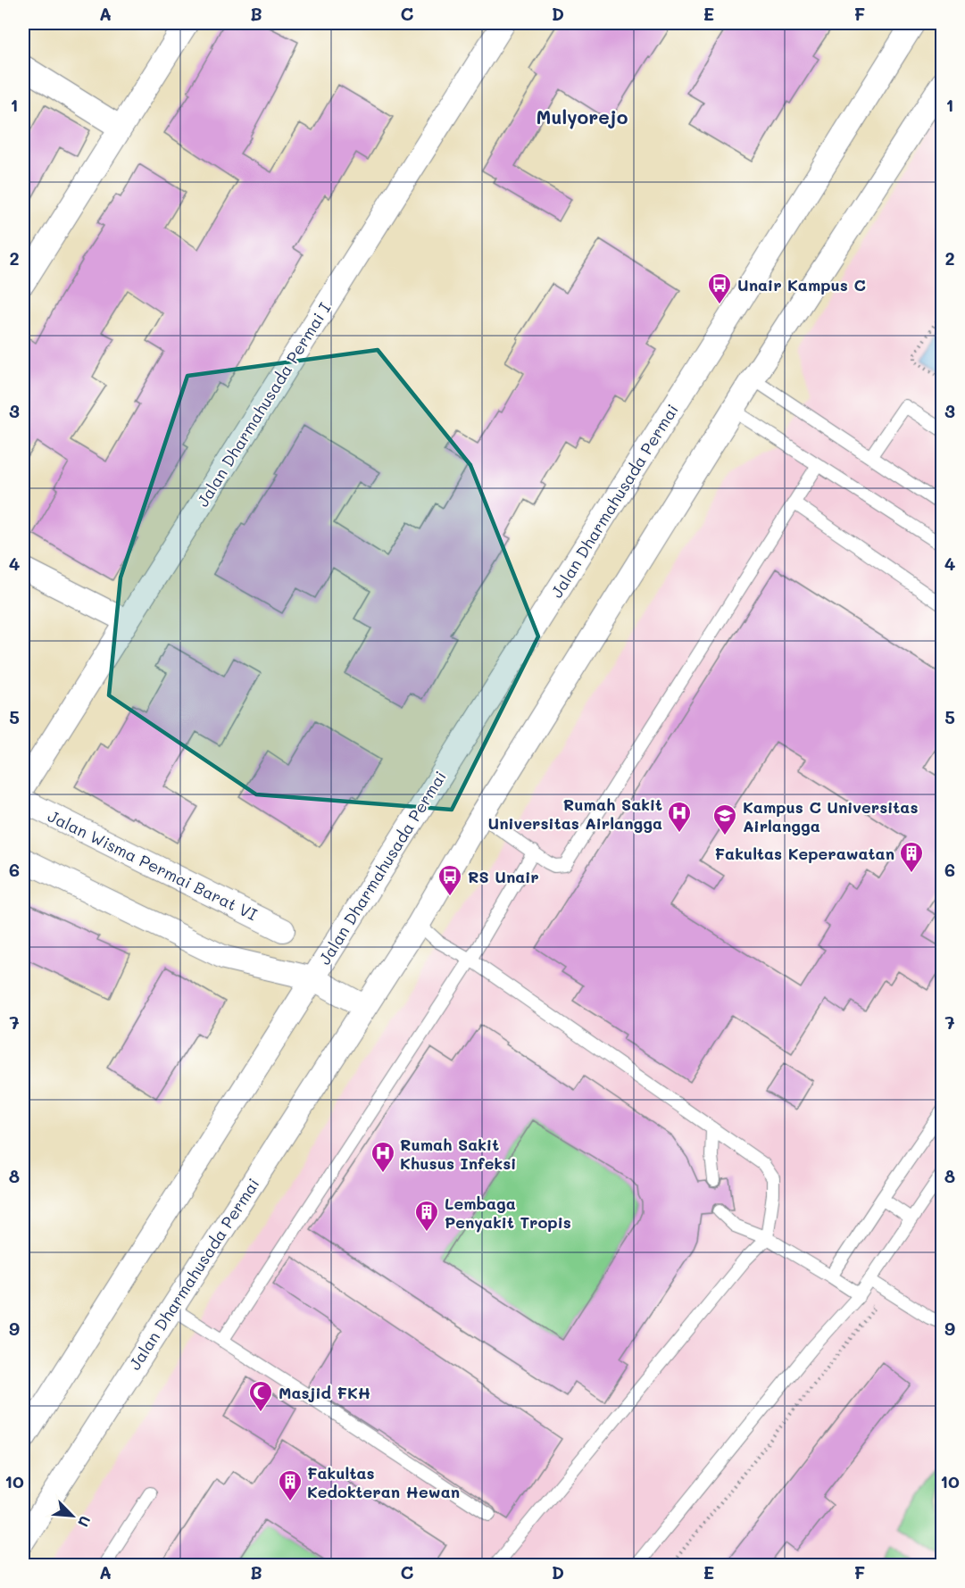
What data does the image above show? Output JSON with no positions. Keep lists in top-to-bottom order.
{
  "streets": {
    "street": ["Jalan Dharmahusada Permai I", "Jalan Dharmahusada Permai", "Jalan Wisma Permai Barat VI"]
  },
  "districts": ["Mulyorejo"],
  "places": {
    "bus stop": ["Unair Kampus C", "RS Unair"],
    "hospital": ["Rumah Sakit Universitas Airlangga", "Rumah Sakit Khusus Infeksi"],
    "school or university": ["Kampus C Universitas Airlangga"],
    "building": ["Fakultas Keperawatan", "Lembaga Penyakit Tropis", "Fakultas Kedokteran Hewan"],
    "mosque": ["Masjid FKH"]
  },
  "north": "bottom right",
  "grid": {
    "columns": [
      "A",
      "B",
      "C",
      "D",
      "E",
      "F"
    ],
    "rows": [
      "1",
      "2",
      "3",
      "4",
      "5",
      "6",
      "7",
      "8",
      "9",
      "10"
    ]
  }
}
